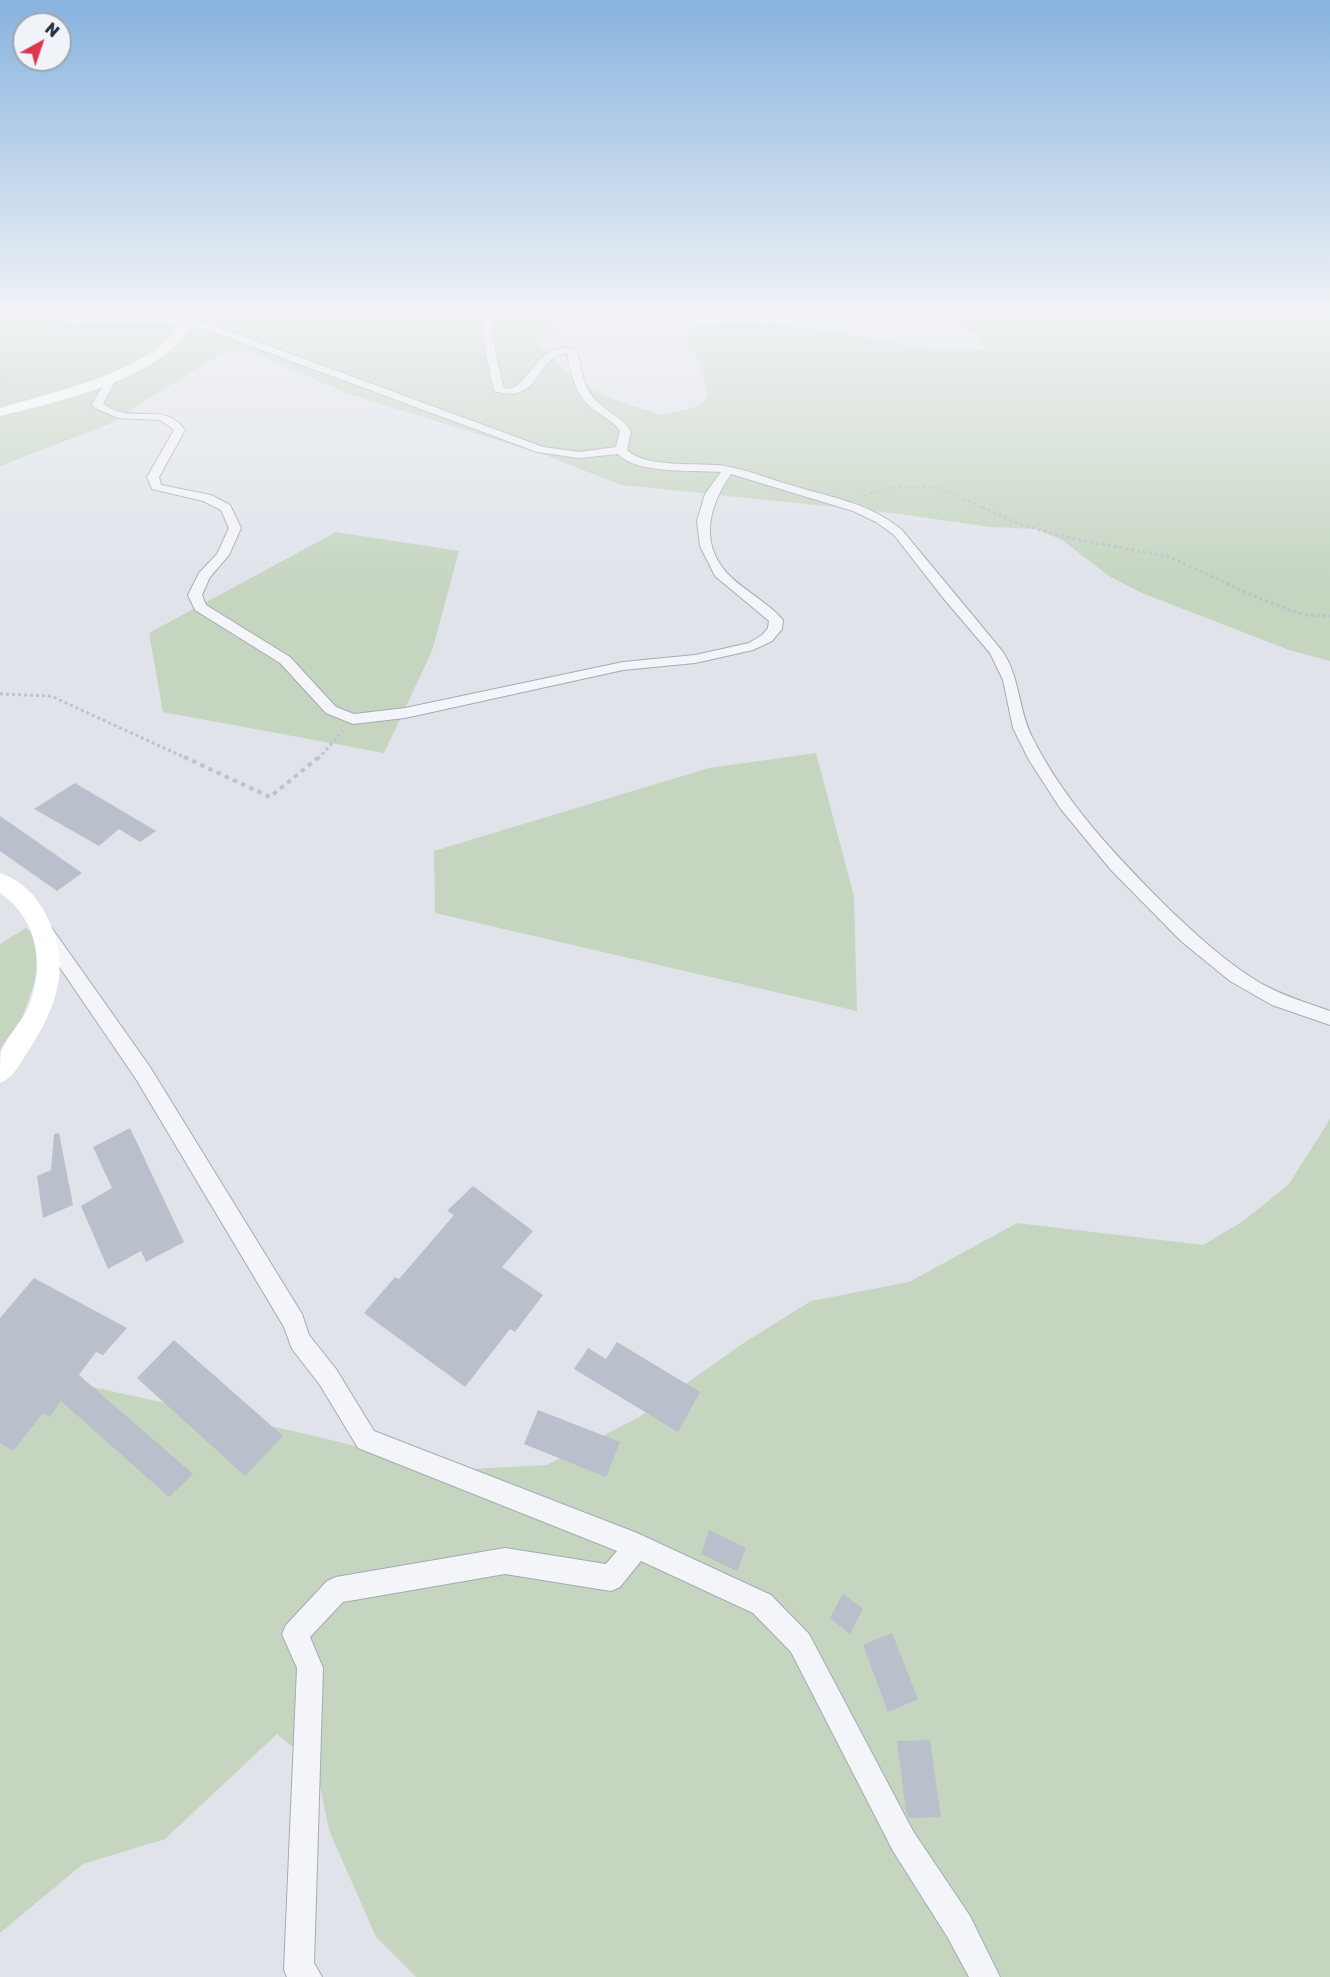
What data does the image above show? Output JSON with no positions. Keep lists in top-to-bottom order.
{
  "north": "top right"
}
